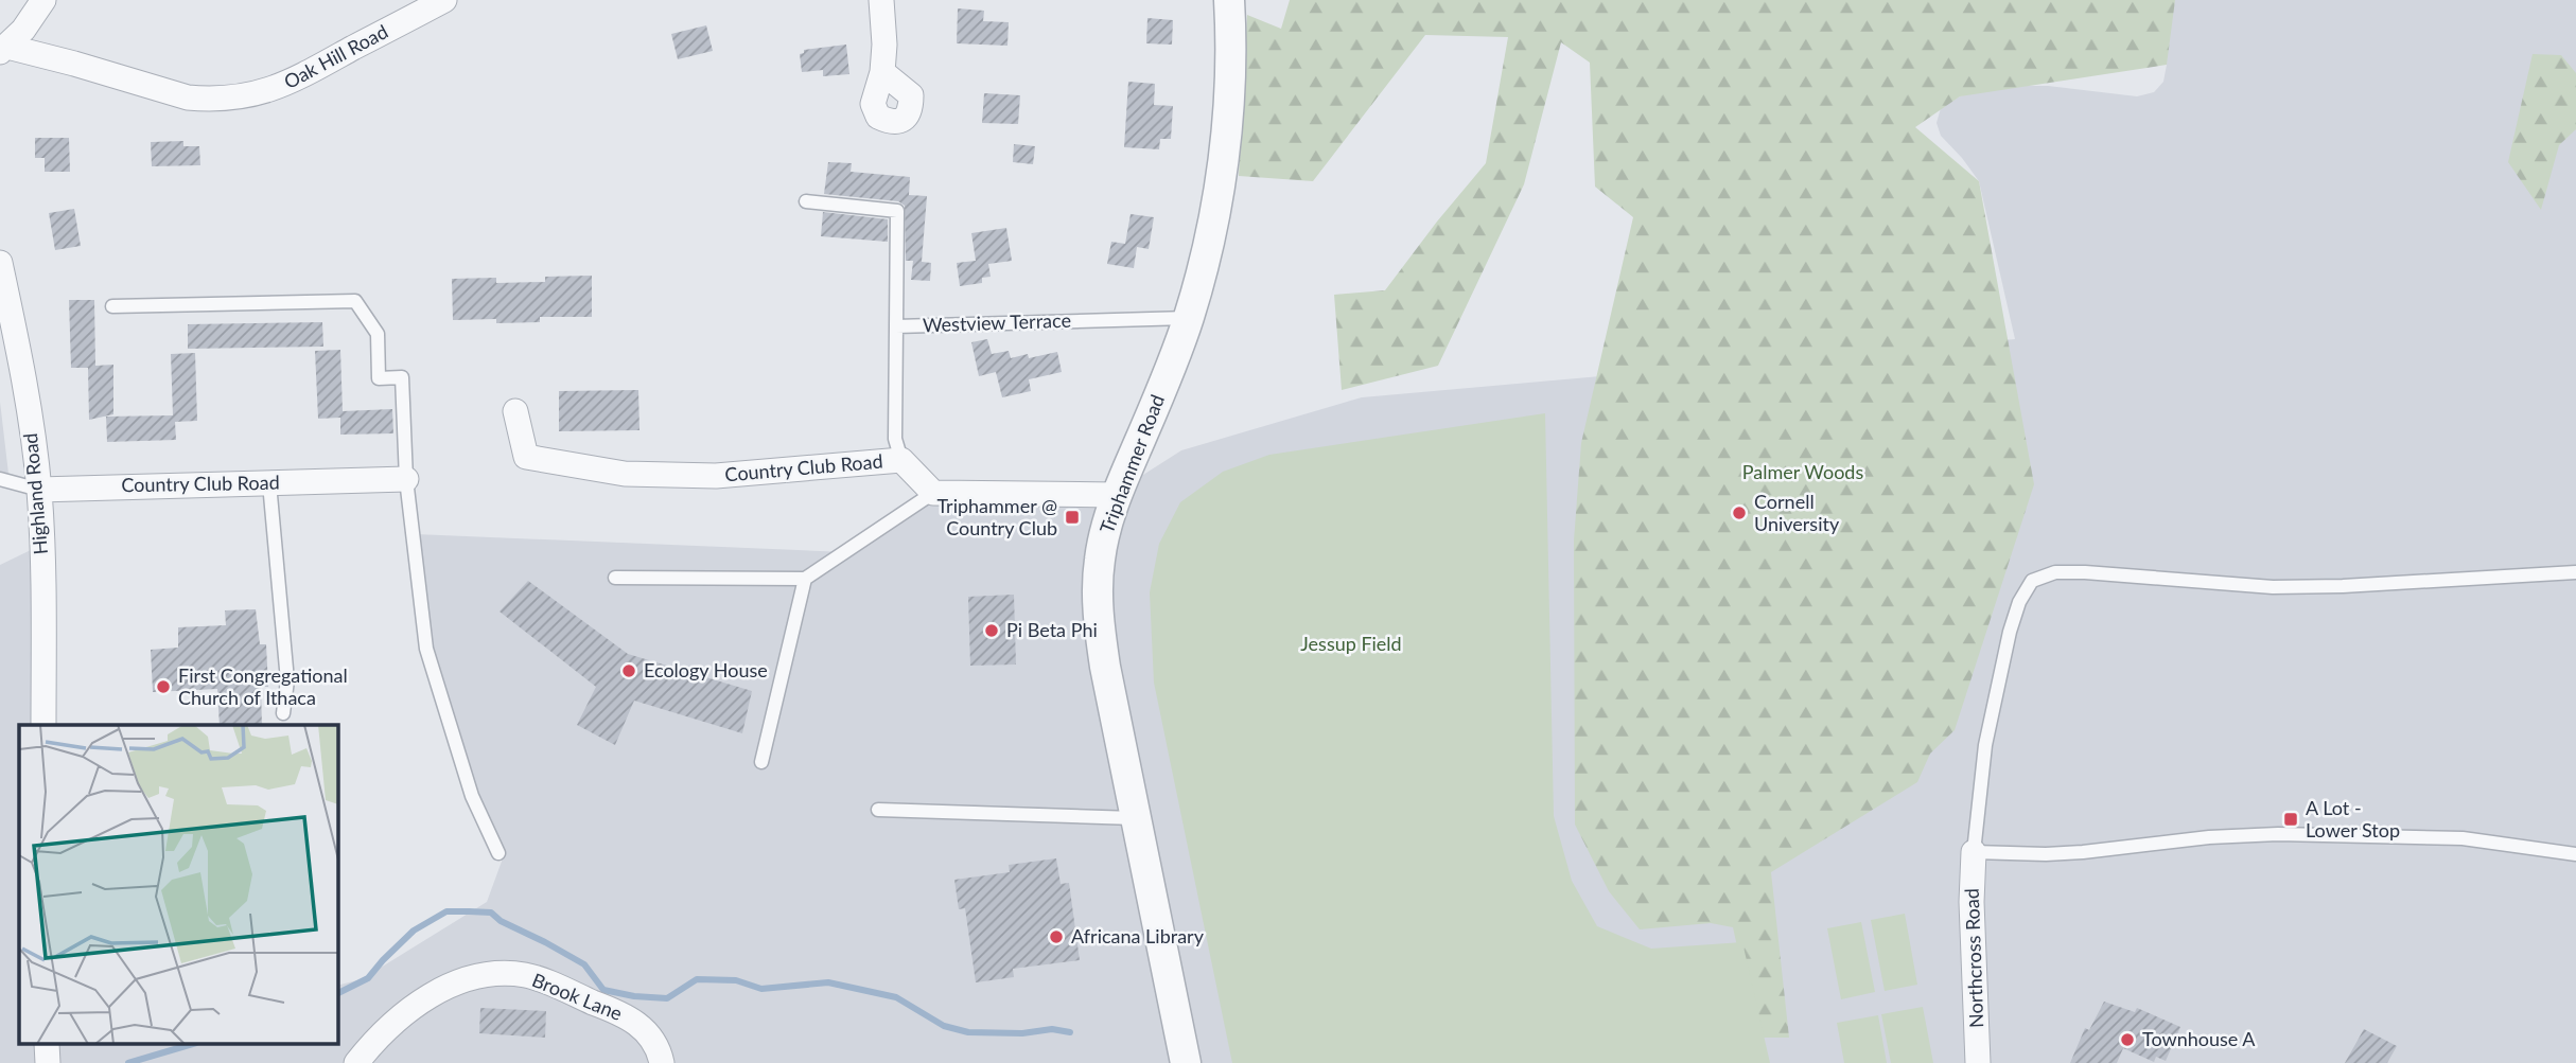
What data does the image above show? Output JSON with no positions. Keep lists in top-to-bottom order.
{
  "streets": {
    "street": [
      "Oak Hill Road",
      "Triphammer Road",
      "Country Club Road",
      "Highland Road",
      "Northcross Road",
      "Brook Lane"
    ],
    "lane": ["Westview Terrace"]
  },
  "crossings": [
    ["Westview Terrace", "Triphammer Road"],
    ["Westview Terrace", "Country Club Road"],
    ["Country Club Road", "Highland Road"]
  ],
  "parks": ["Palmer Woods", "Jessup Field"],
  "places": {
    "other": [
      "Cornell University",
      "Pi Beta Phi",
      "Ecology House",
      "First Congregational Church of Ithaca",
      "Africana Library",
      "Townhouse A"
    ],
    "transit": ["Triphammer @ Country Club", "A Lot - Lower Stop"]
  }
}
